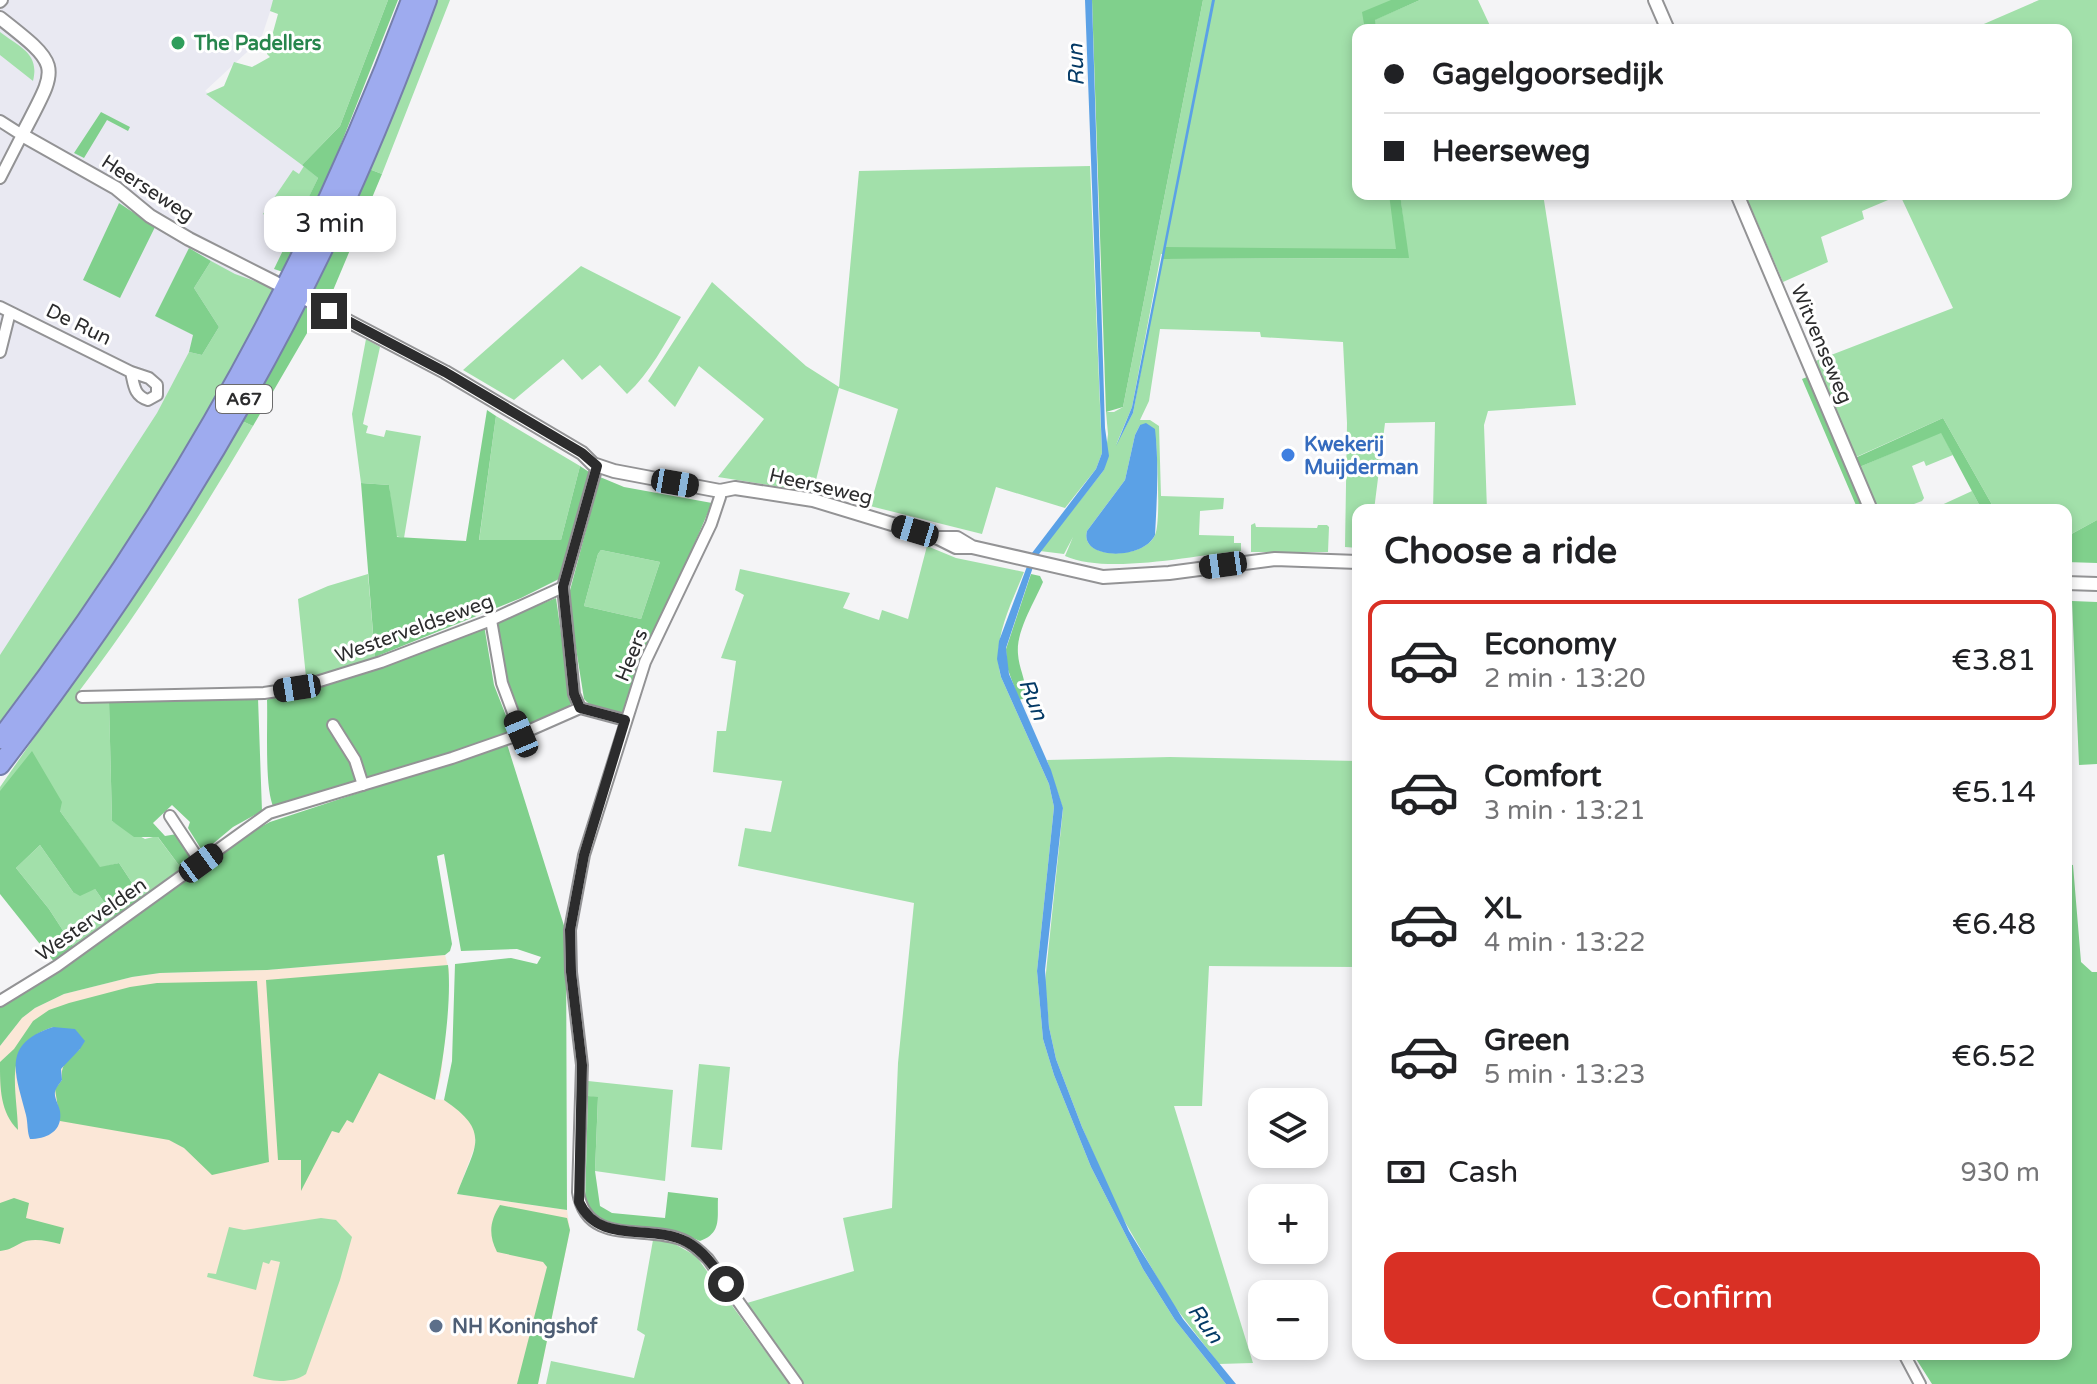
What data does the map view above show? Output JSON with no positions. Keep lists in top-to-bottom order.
{
  "streets": {
    "highway": ["A67"],
    "street": [
      "Heerseweg",
      "De Run",
      "Witvenseweg",
      "Westerveldseweg",
      "Heers",
      "Westervelden"
    ]
  },
  "crossings": [
    ["Heerseweg", "Heers"]
  ],
  "water": ["Run"],
  "places": ["The Padellers", "Kwekerij Muijderman", "NH Koningshof"],
  "page": {
    "banner": ["Gagelgoorsedijk", "Heerseweg"],
    "bubble": "3 min",
    "heading": "Choose a ride",
    "list": [
      {
        "name": "Economy",
        "note": "2 min · 13:20",
        "value": "€3.81"
      },
      {
        "name": "Comfort",
        "note": "3 min · 13:21",
        "value": "€5.14"
      },
      {
        "name": "XL",
        "note": "4 min · 13:22",
        "value": "€6.48"
      },
      {
        "name": "Green",
        "note": "5 min · 13:23",
        "value": "€6.52"
      }
    ],
    "map_buttons": ["+", "−"],
    "pay": ["Cash", "930 m"],
    "buttons": "Confirm"
  }
}
